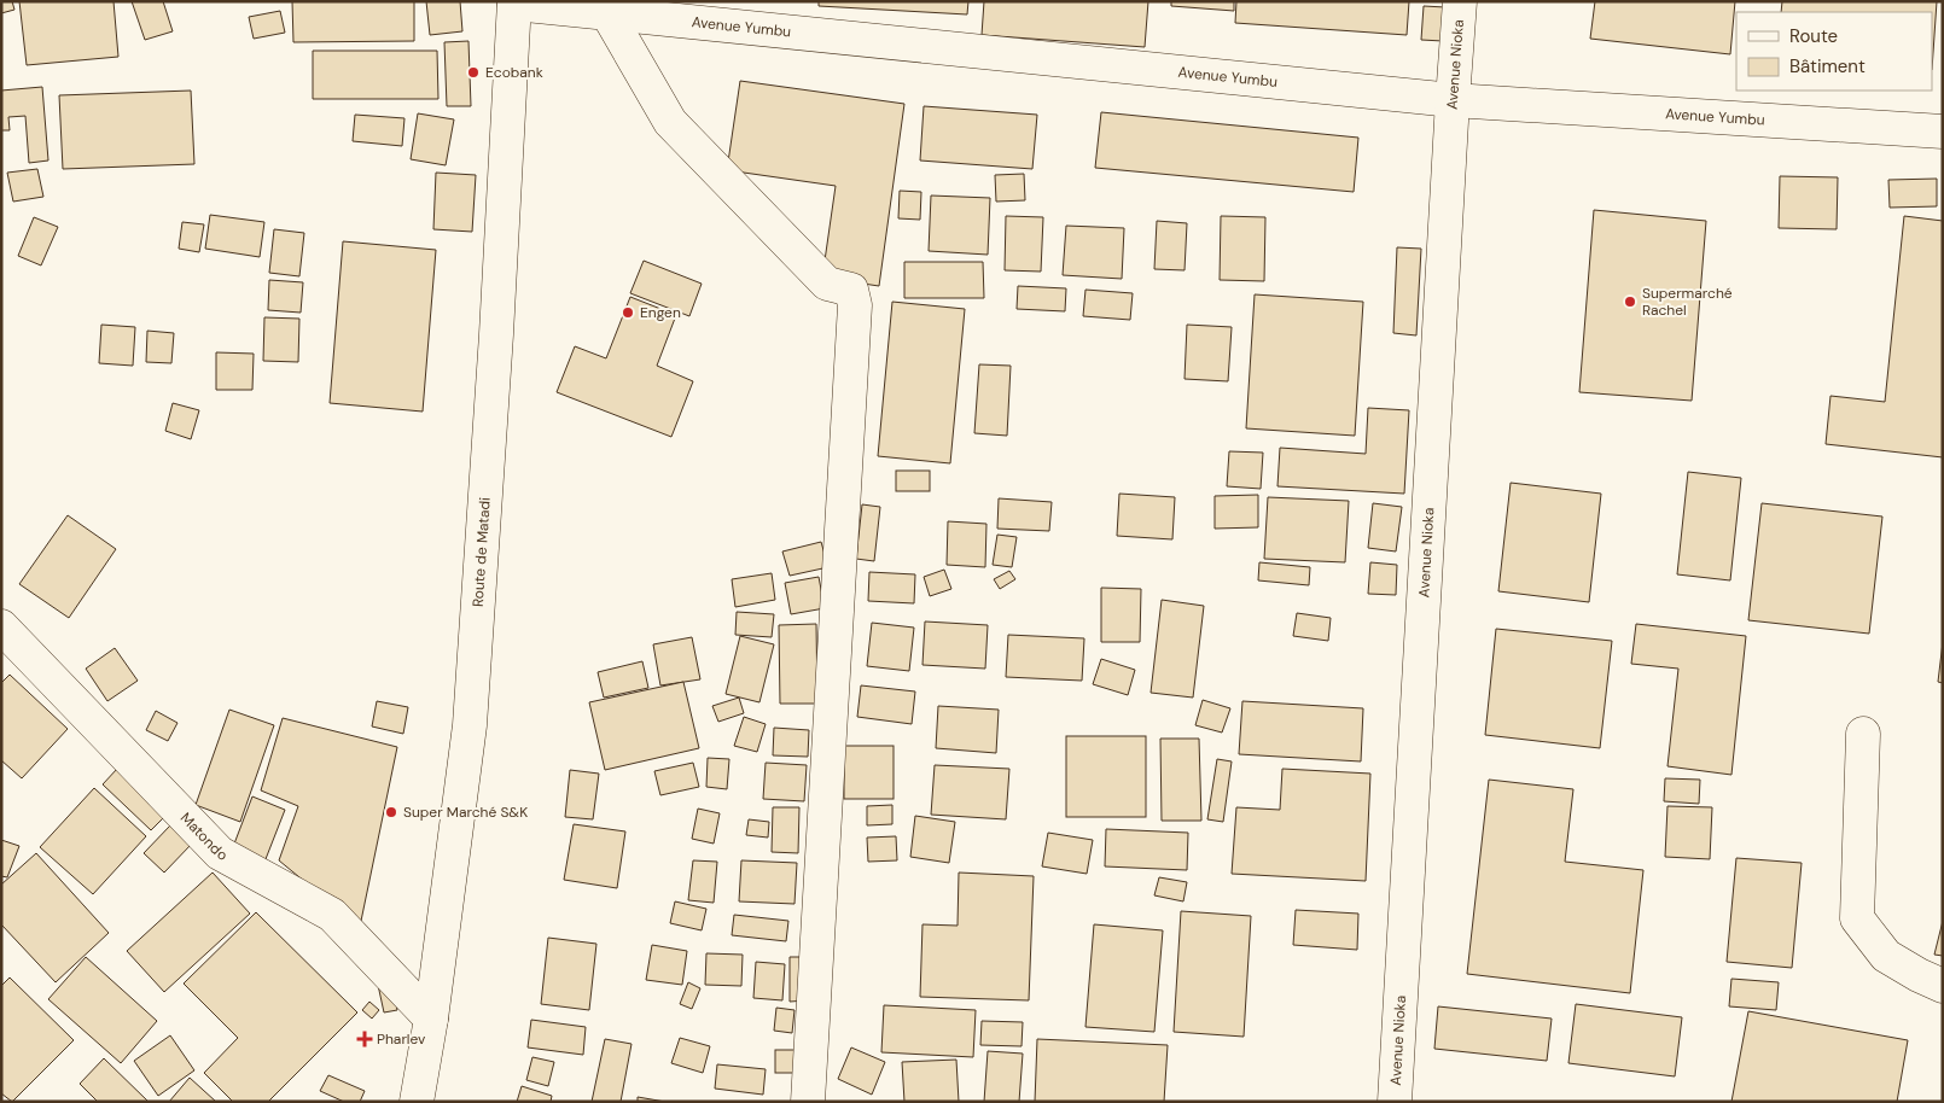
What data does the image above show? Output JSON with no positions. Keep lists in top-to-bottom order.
{
  "streets": {
    "main road": [
      "Avenue Yumbu",
      "Avenue Nioka",
      "Route de Matadi",
      "Matondo"
    ]
  },
  "crossings": [
    ["Avenue Yumbu", "Avenue Nioka"],
    ["Avenue Yumbu", "Route de Matadi"],
    ["Route de Matadi", "Matondo"]
  ],
  "places": {
    "other": [
      "Ecobank",
      "Supermarché Rachel",
      "Engen",
      "Super Marché S&K"
    ],
    "health": ["Pharlev"]
  },
  "legend": ["Route", "Bâtiment"]
}
